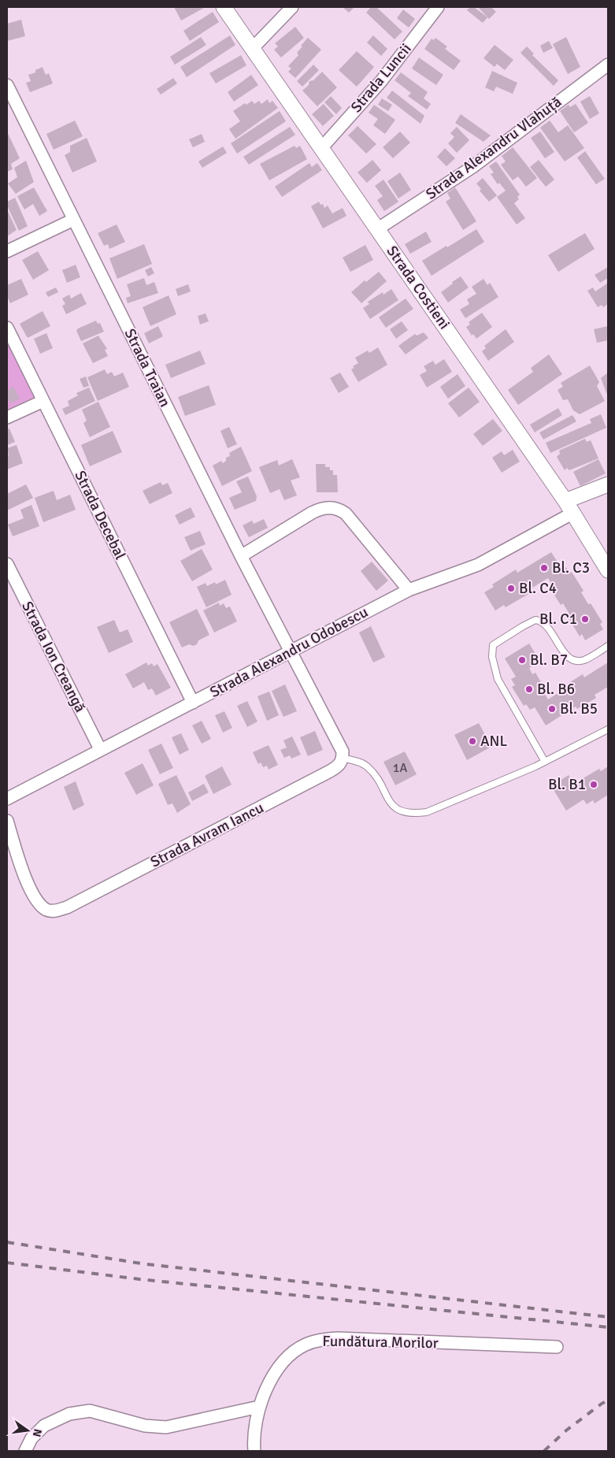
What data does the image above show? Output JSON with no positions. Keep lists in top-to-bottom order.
{
  "streets": {
    "street": [
      "Strada Luncii",
      "Strada Alexandru Vlahuță",
      "Strada Costieni",
      "Strada Traian",
      "Strada Decebal",
      "Strada Alexandru Odobescu",
      "Strada Ion Creangă",
      "Strada Avram Iancu",
      "Fundătura Morilor"
    ]
  },
  "crossings": [
    ["Strada Luncii", "Strada Costieni"],
    ["Strada Alexandru Vlahuță", "Strada Costieni"],
    ["Strada Costieni", "Strada Alexandru Odobescu"],
    ["Strada Traian", "Strada Alexandru Odobescu"],
    ["Strada Decebal", "Strada Alexandru Odobescu"],
    ["Strada Alexandru Odobescu", "Strada Ion Creangă"]
  ],
  "places": [
    "Bl. C3",
    "Bl. C4",
    "Bl. C1",
    "Bl. B7",
    "Bl. B6",
    "Bl. B5",
    "ANL",
    "Bl. B1"
  ],
  "house_numbers": ["1A"],
  "north": "right"
}
